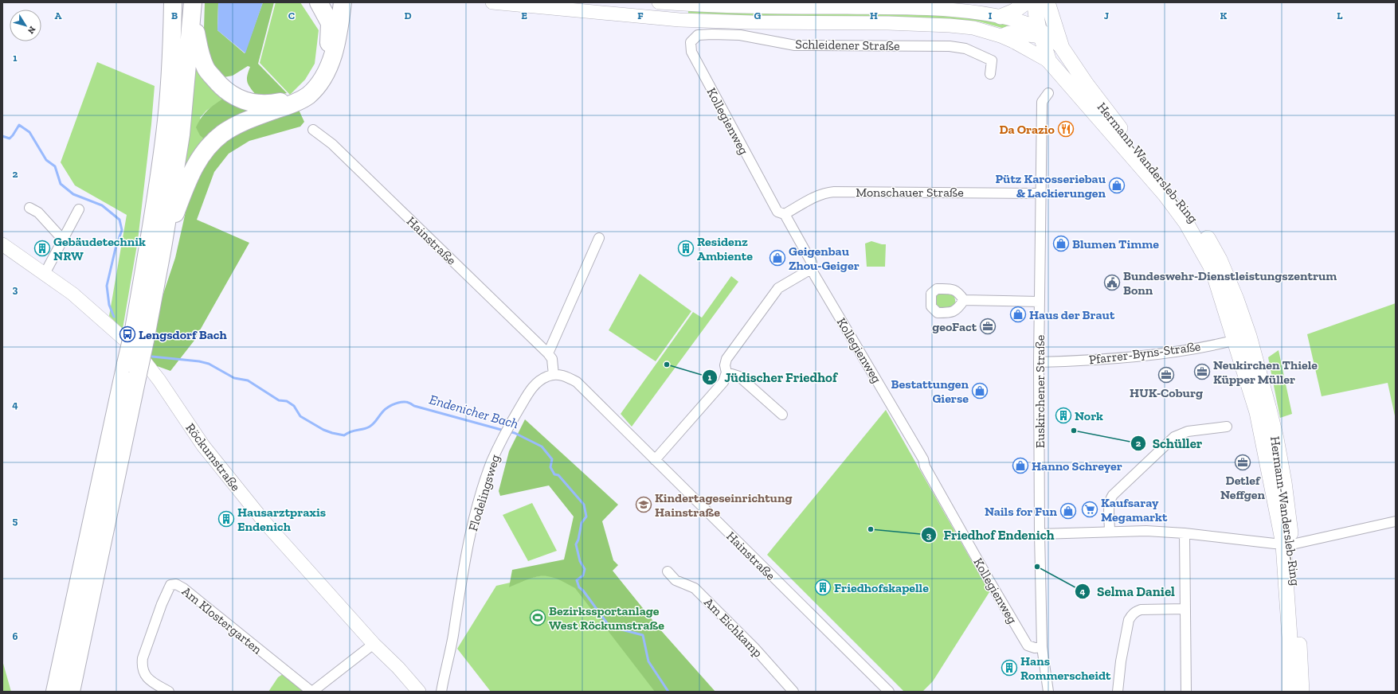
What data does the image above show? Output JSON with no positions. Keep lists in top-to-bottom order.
{
  "streets": {
    "main road": ["Hermann-Wandersleb-Ring", "Röckumstraße"],
    "street": [
      "Schleidener Straße",
      "Kollegienweg",
      "Monschauer Straße",
      "Hainstraße",
      "Pfarrer-Byns-Straße",
      "Euskirchener Straße",
      "Flodelingsweg",
      "Am Klostergarten",
      "Am Eichkamp"
    ]
  },
  "crossings": [
    ["Schleidener Straße", "Kollegienweg"],
    ["Kollegienweg", "Monschauer Straße"],
    ["Kollegienweg", "Euskirchener Straße"],
    ["Hermann-Wandersleb-Ring", "Pfarrer-Byns-Straße"],
    ["Monschauer Straße", "Euskirchener Straße"],
    ["Hainstraße", "Flodelingsweg"],
    ["Pfarrer-Byns-Straße", "Euskirchener Straße"],
    ["Röckumstraße", "Am Klostergarten"]
  ],
  "water": ["Endenicher Bach"],
  "places": {
    "restaurant": ["Da Orazio"],
    "shop": [
      "Pütz Karosseriebau & Lackierungen",
      "Blumen Timme",
      "Geigenbau Zhou-Geiger",
      "Haus der Braut",
      "Bestattungen Gierse",
      "Hanno Schreyer",
      "Nails for Fun"
    ],
    "building": [
      "Gebäudetechnik NRW",
      "Residenz Ambiente",
      "Nork",
      "Hausarztpraxis Endenich",
      "Friedhofskapelle",
      "Hans Rommerscheidt"
    ],
    "public building": ["Bundeswehr-Dienstleistungszentrum Bonn"],
    "office": [
      "geoFact",
      "Neukirchen Thiele Küpper Müller",
      "HUK-Coburg",
      "Detlef Neffgen"
    ],
    "bus stop": ["Lengsdorf Bach"],
    "other": [
      "Jüdischer Friedhof",
      "Schüller",
      "Friedhof Endenich",
      "Selma Daniel"
    ],
    "school or university": ["Kindertageseinrichtung Hainstraße"],
    "supermarket": ["Kaufsaray Megamarkt"],
    "sports": ["Bezirkssportanlage West Röckumstraße"]
  },
  "north": "bottom right",
  "grid": {
    "columns": [
      "A",
      "B",
      "C",
      "D",
      "E",
      "F",
      "G",
      "H",
      "I",
      "J",
      "K",
      "L"
    ],
    "rows": [
      "1",
      "2",
      "3",
      "4",
      "5",
      "6"
    ]
  }
}
